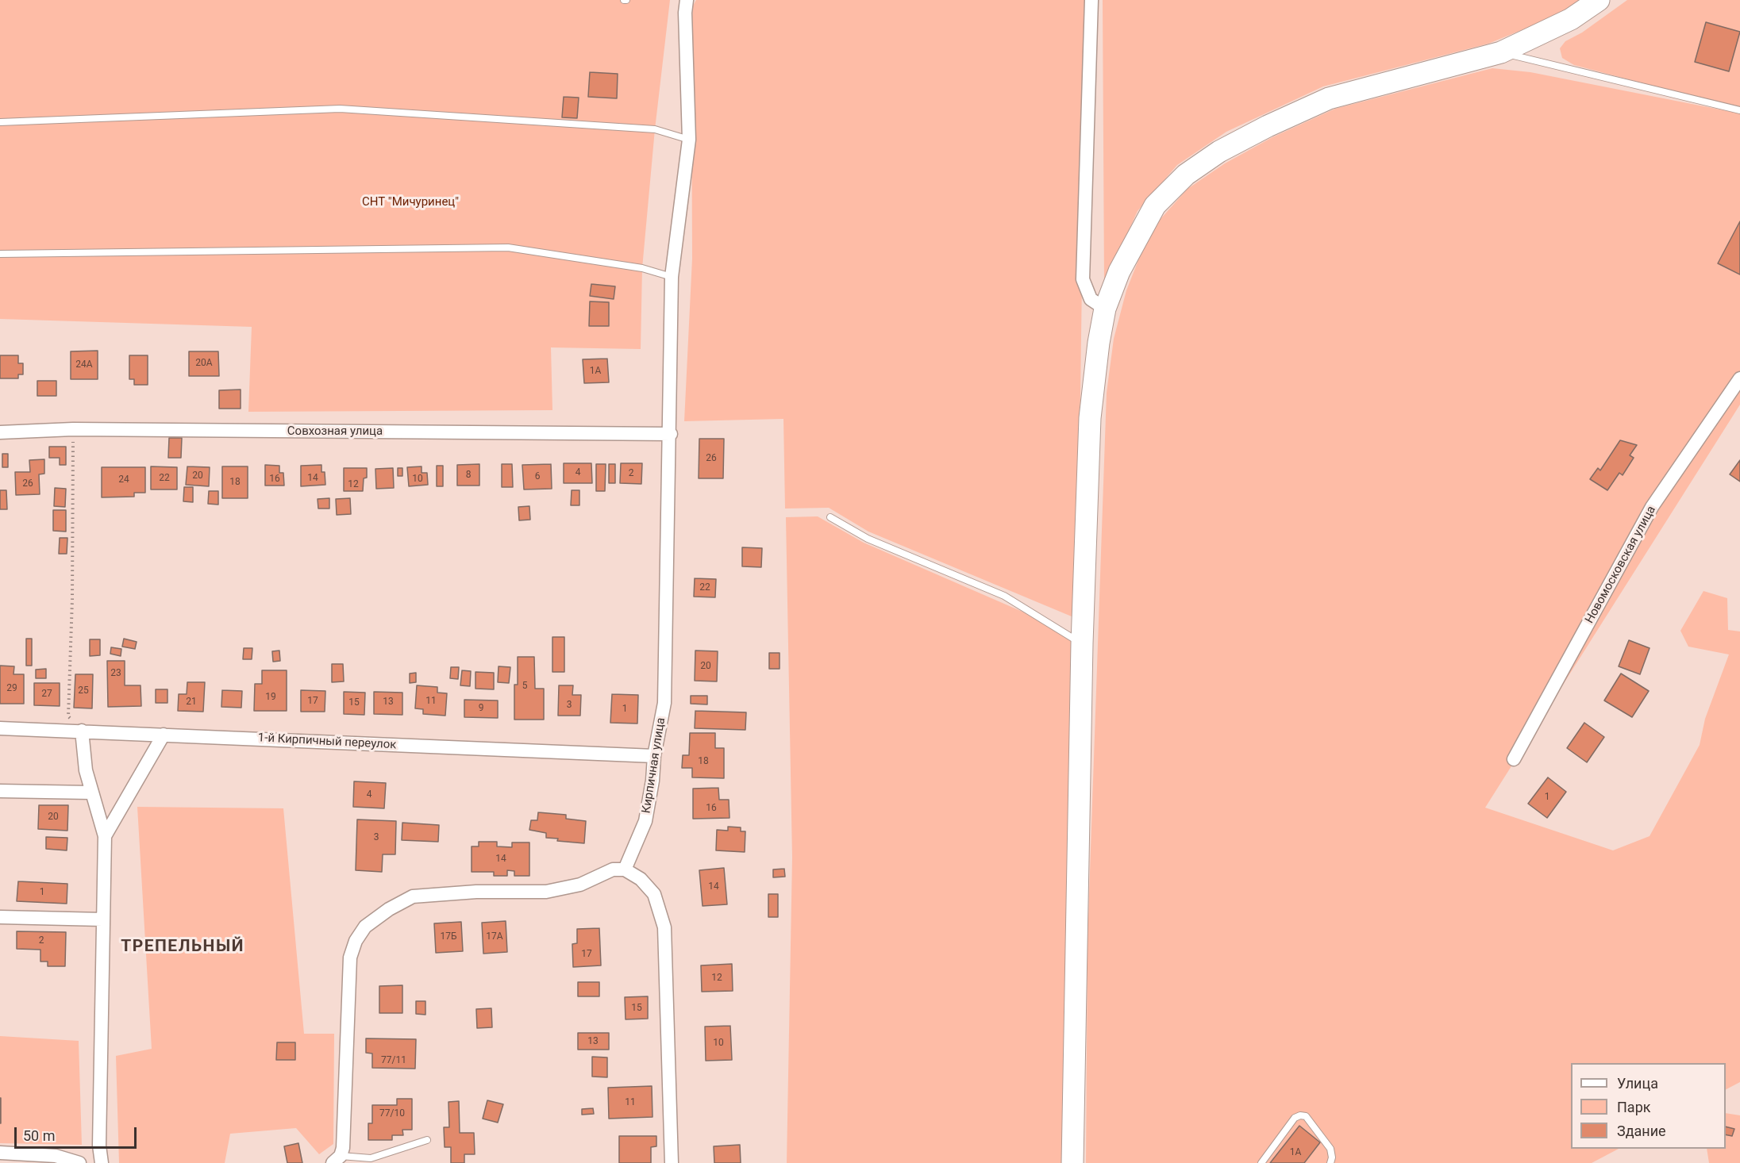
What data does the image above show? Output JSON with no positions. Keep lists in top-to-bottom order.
{
  "streets": {
    "street": [
      "Совхозная улица",
      "Новомосковская улица",
      "1-й Кирпичный переулок",
      "Кирпичная улица"
    ]
  },
  "crossings": [
    ["Совхозная улица", "Кирпичная улица"],
    ["1-й Кирпичный переулок", "Кирпичная улица"]
  ],
  "districts": ["ТРЕПЕЛЬНЫЙ"],
  "parks": ["СНТ \"Мичуринец\""],
  "house_numbers": [
    "20А",
    "24А",
    "1А",
    "26",
    "4",
    "2",
    "8",
    "20",
    "6",
    "22",
    "14",
    "16",
    "10",
    "24",
    "18",
    "26",
    "12",
    "22",
    "20",
    "23",
    "5",
    "29",
    "25",
    "27",
    "19",
    "17",
    "11",
    "21",
    "13",
    "15",
    "3",
    "9",
    "1",
    "18",
    "4",
    "1",
    "16",
    "20",
    "3",
    "14",
    "14",
    "1",
    "17Б",
    "17А",
    "2",
    "17",
    "12",
    "15",
    "13",
    "10",
    "77/11",
    "11",
    "77/10",
    "1А"
  ],
  "legend": ["Улица", "Парк", "Здание"],
  "scale_bar": "50 m"
}
